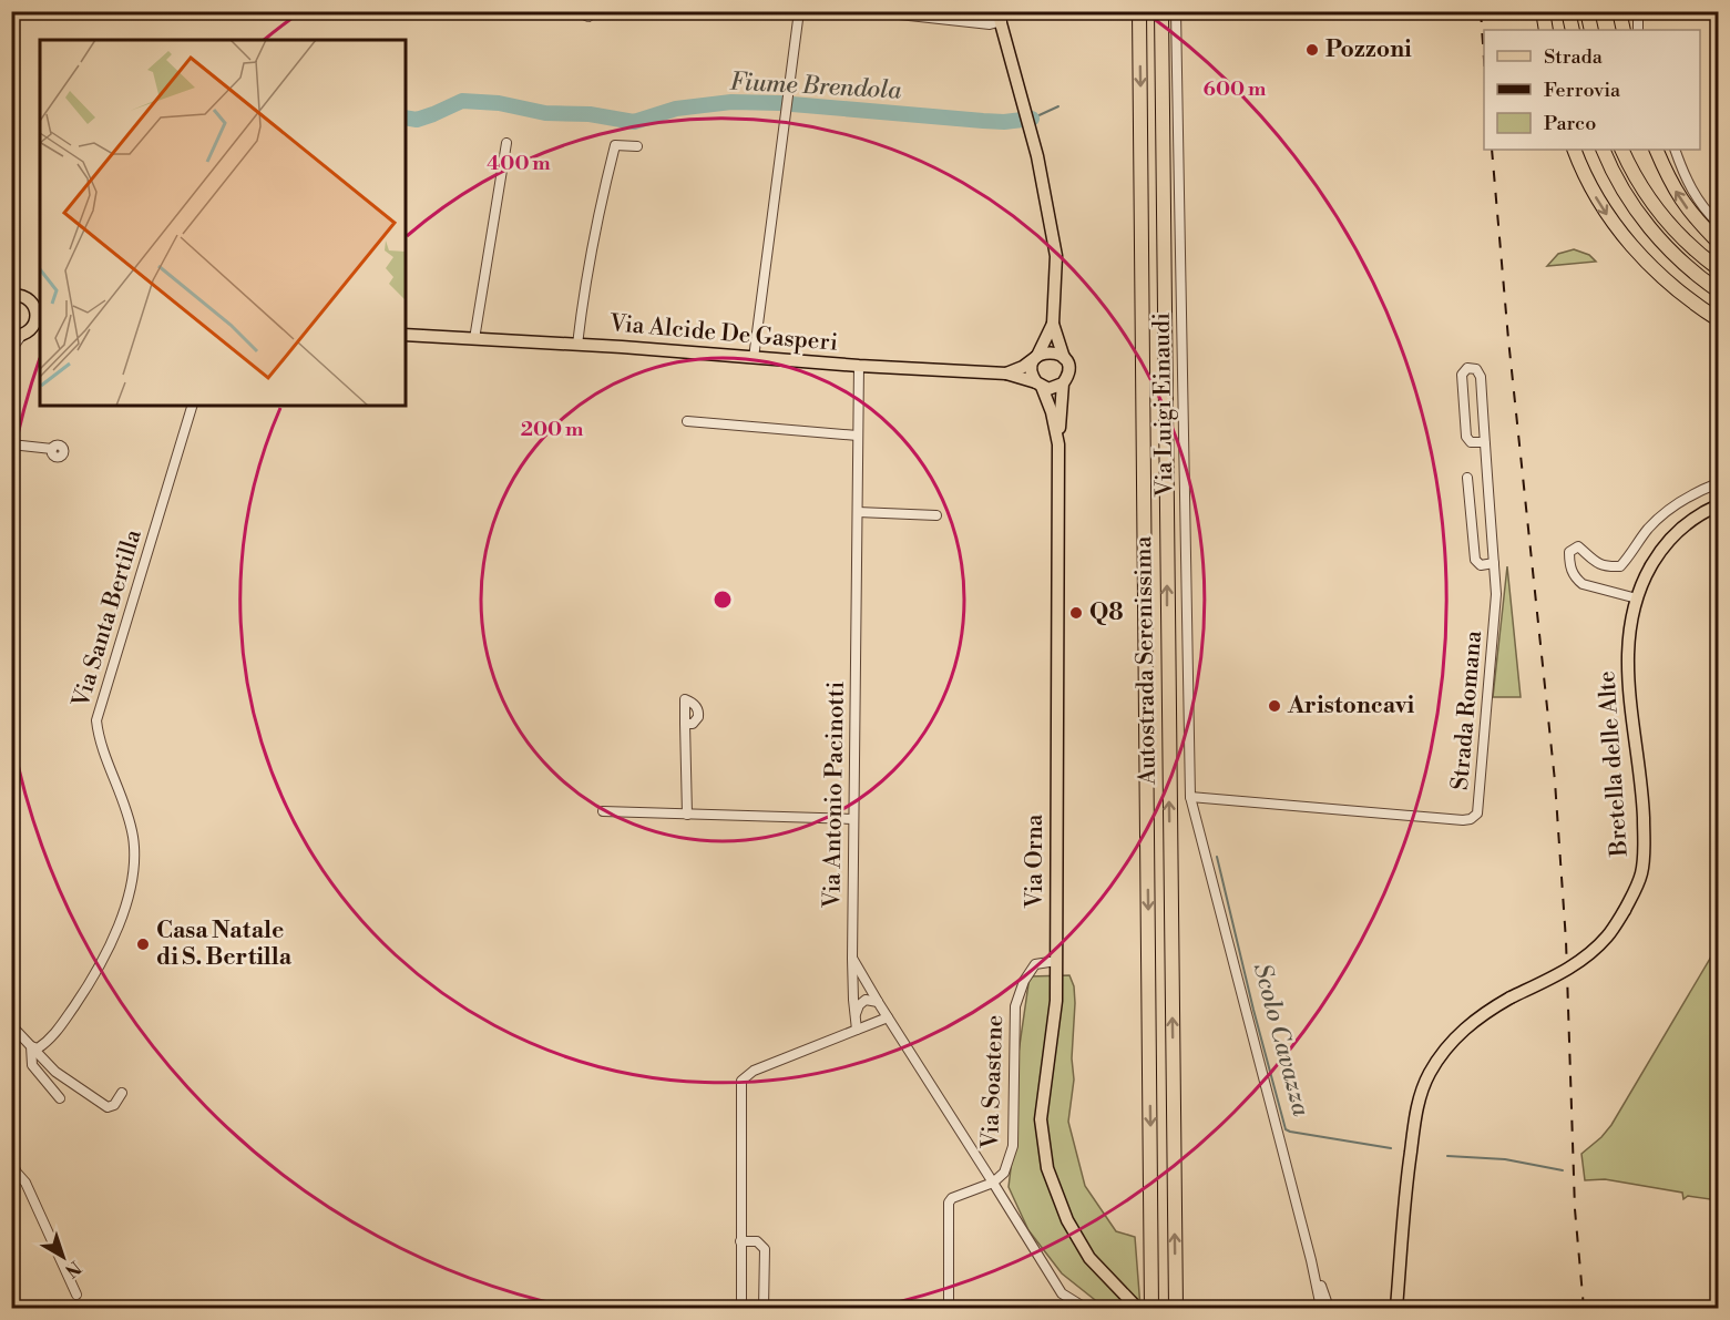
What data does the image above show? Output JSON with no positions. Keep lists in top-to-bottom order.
{
  "streets": {
    "highway": ["Autostrada Serenissima"],
    "main road": ["Via Alcide De Gasperi", "Bretella delle Alte", "Via Orna"],
    "street": [
      "Via Luigi Einaudi",
      "Via Santa Bertilla",
      "Strada Romana",
      "Via Antonio Pacinotti",
      "Via Soastene"
    ]
  },
  "crossings": [
    ["Via Alcide De Gasperi", "Via Antonio Pacinotti"],
    ["Via Alcide De Gasperi", "Via Orna"],
    ["Via Luigi Einaudi", "Strada Romana"],
    ["Via Antonio Pacinotti", "Via Soastene"],
    ["Via Orna", "Via Soastene"]
  ],
  "water": ["Fiume Brendola", "Scolo Cavazza"],
  "places": [
    "Pozzoni",
    "Q8",
    "Aristoncavi",
    "Casa Natale di S. Bertilla"
  ],
  "legend": ["Strada", "Ferrovia", "Parco"],
  "north": "bottom right",
  "rings": ["600 m", "400 m", "200 m"]
}
